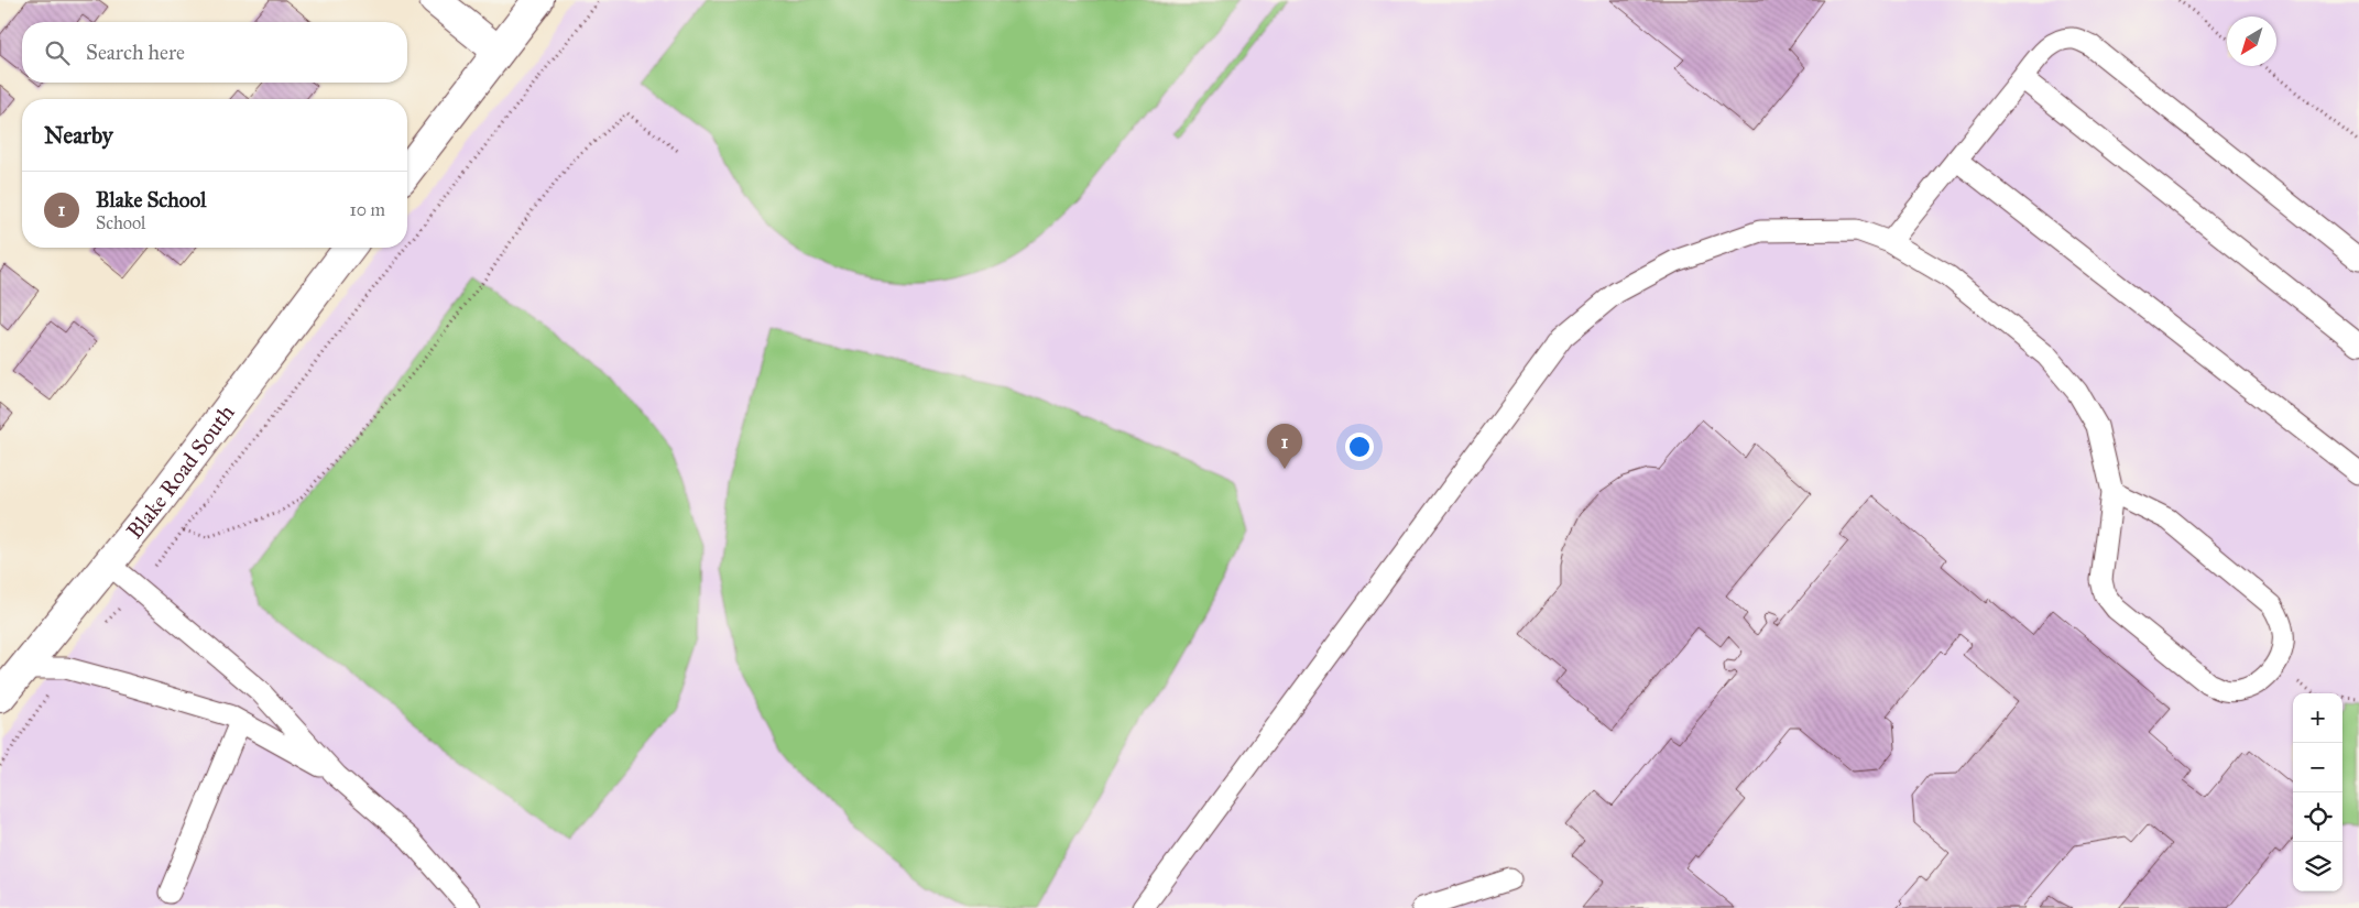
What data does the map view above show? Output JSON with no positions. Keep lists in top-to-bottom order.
{
  "streets": {
    "street": ["Blake Road South"]
  },
  "north": "bottom left",
  "page": {
    "search": "Search here",
    "heading": "Nearby",
    "list": [
      {
        "mark": "1",
        "name": "Blake School",
        "note": "School",
        "value": "10 m"
      }
    ],
    "pins": "1",
    "map_buttons": ["+", "−"]
  }
}
